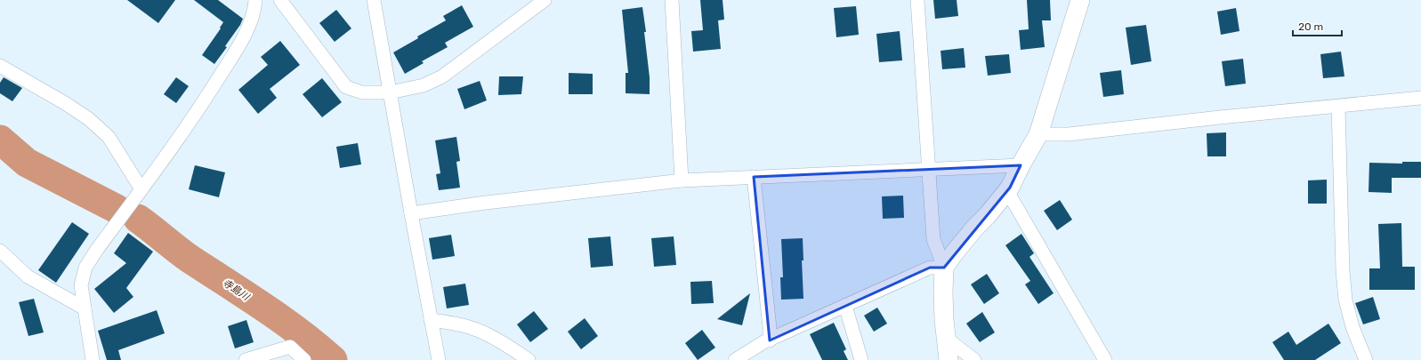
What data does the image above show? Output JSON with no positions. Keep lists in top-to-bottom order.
{
  "water": ["寺島川"],
  "scale_bar": "20 m"
}
